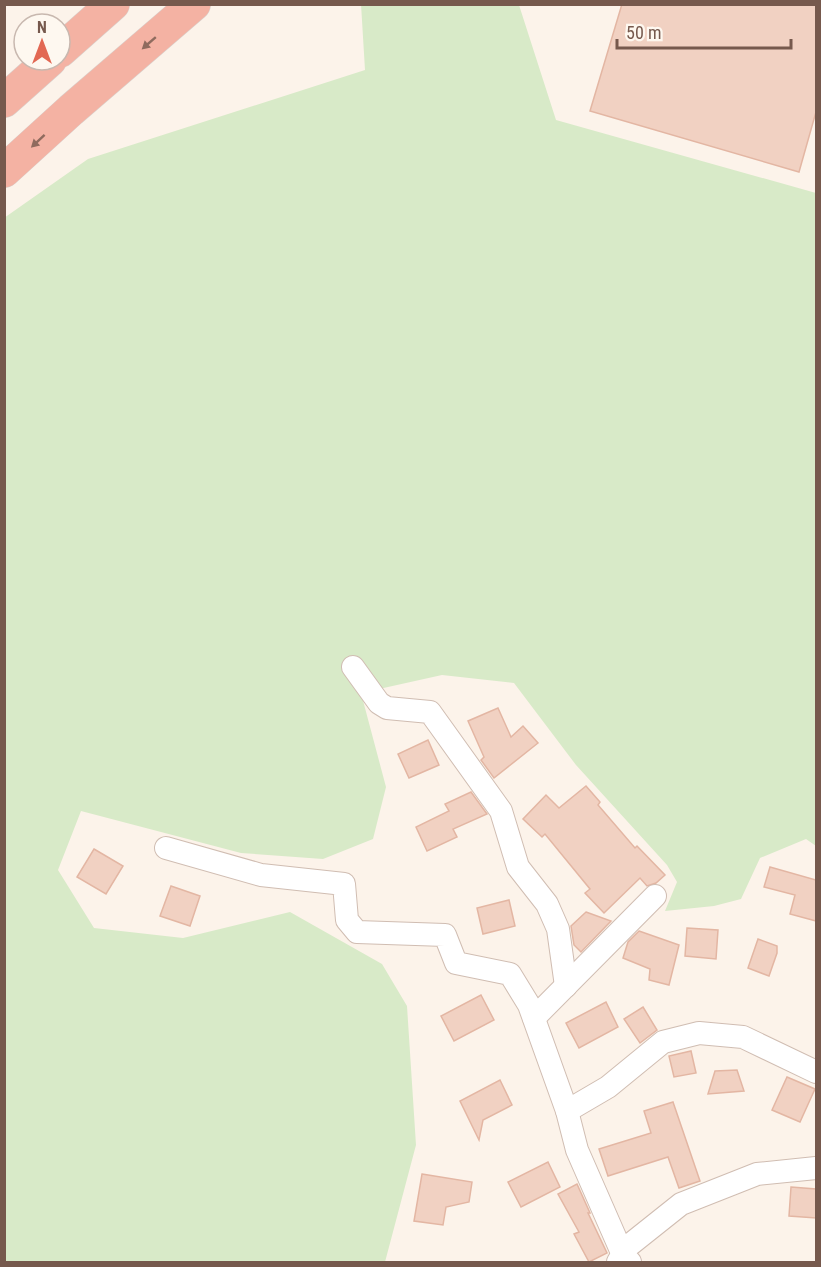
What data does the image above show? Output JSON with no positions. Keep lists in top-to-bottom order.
{
  "scale_bar": "50 m",
  "north": "top"
}
